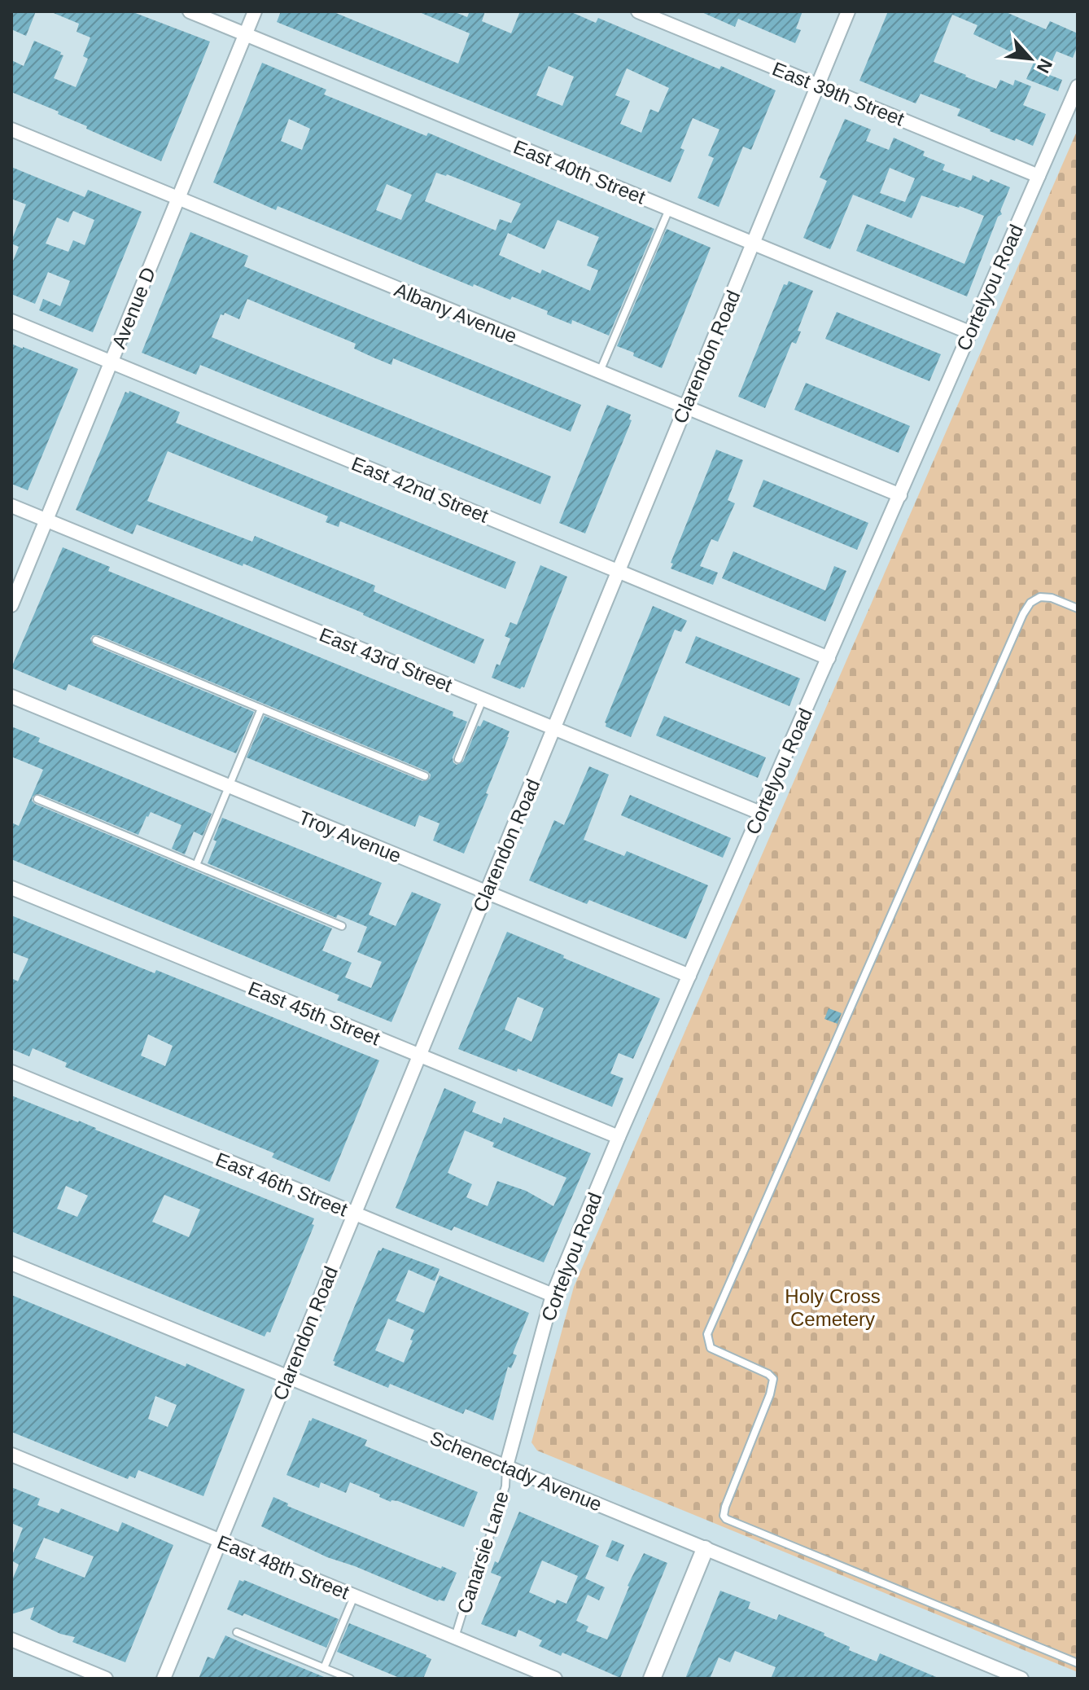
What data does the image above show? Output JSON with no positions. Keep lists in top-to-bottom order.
{
  "streets": {
    "street": [
      "East 39th Street",
      "East 40th Street",
      "Cortelyou Road",
      "Avenue D",
      "Albany Avenue",
      "Clarendon Road",
      "East 42nd Street",
      "East 43rd Street",
      "Troy Avenue",
      "East 45th Street",
      "East 46th Street",
      "Schenectady Avenue",
      "East 48th Street"
    ],
    "lane": ["Canarsie Lane"]
  },
  "crossings": [
    ["East 39th Street", "Cortelyou Road"],
    ["East 39th Street", "Clarendon Road"],
    ["East 40th Street", "Cortelyou Road"],
    ["East 40th Street", "Avenue D"],
    ["East 40th Street", "Clarendon Road"],
    ["Cortelyou Road", "Albany Avenue"],
    ["Cortelyou Road", "East 42nd Street"],
    ["Cortelyou Road", "East 43rd Street"],
    ["Cortelyou Road", "Troy Avenue"],
    ["Cortelyou Road", "East 45th Street"],
    ["Cortelyou Road", "East 46th Street"],
    ["Cortelyou Road", "Schenectady Avenue"],
    ["Cortelyou Road", "Canarsie Lane"],
    ["Avenue D", "Albany Avenue"],
    ["Avenue D", "East 42nd Street"],
    ["Avenue D", "East 43rd Street"],
    ["Albany Avenue", "Clarendon Road"],
    ["Clarendon Road", "East 42nd Street"],
    ["Clarendon Road", "East 43rd Street"],
    ["Clarendon Road", "Troy Avenue"],
    ["Clarendon Road", "East 45th Street"],
    ["Clarendon Road", "East 46th Street"],
    ["Clarendon Road", "Schenectady Avenue"],
    ["Clarendon Road", "East 48th Street"],
    ["Schenectady Avenue", "Canarsie Lane"],
    ["Canarsie Lane", "East 48th Street"]
  ],
  "parks": ["Holy Cross Cemetery"],
  "north": "bottom right"
}
